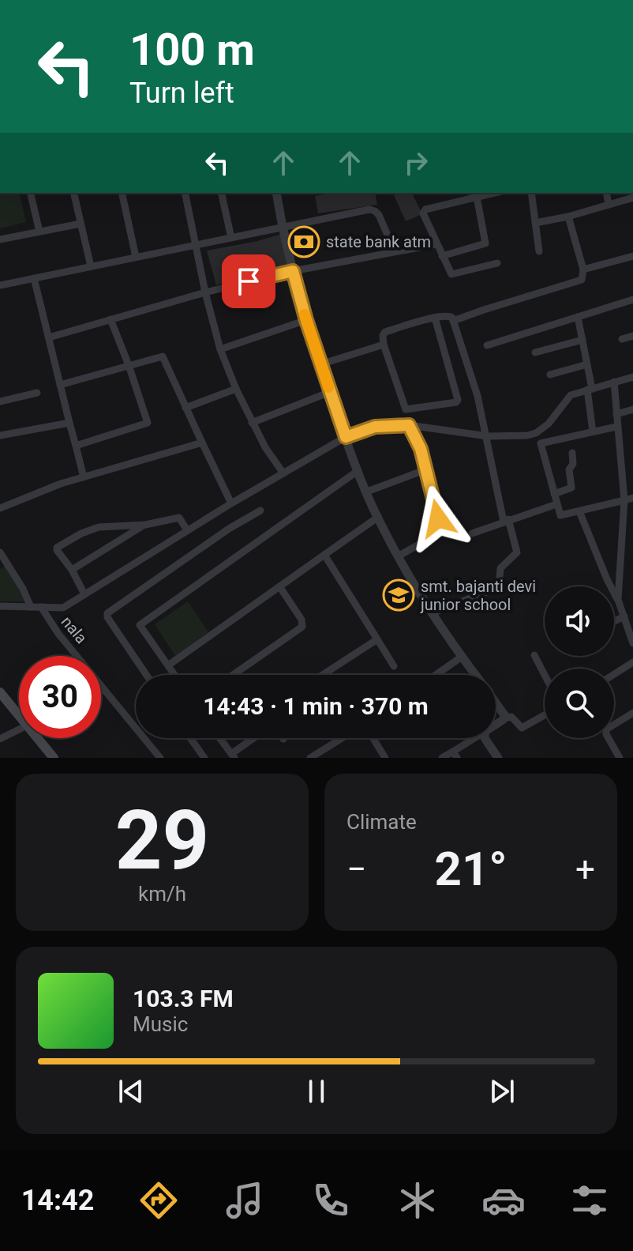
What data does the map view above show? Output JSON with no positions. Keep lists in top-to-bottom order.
{
  "streets": {
    "street": ["nala"]
  },
  "places": {
    "bank": ["state bank atm"],
    "school or university": ["smt. bajanti devi junior school"]
  },
  "page": {
    "turn": ["100 m", "Turn left"],
    "limit": "30",
    "trip": "14:43 · 1 min · 370 m",
    "tile": [
      ["29", "km/h"],
      "Climate"
    ],
    "heat": ["−", "21°", "+"],
    "song": ["103.3 FM", "Music"],
    "tabs": "14:42"
  }
}
